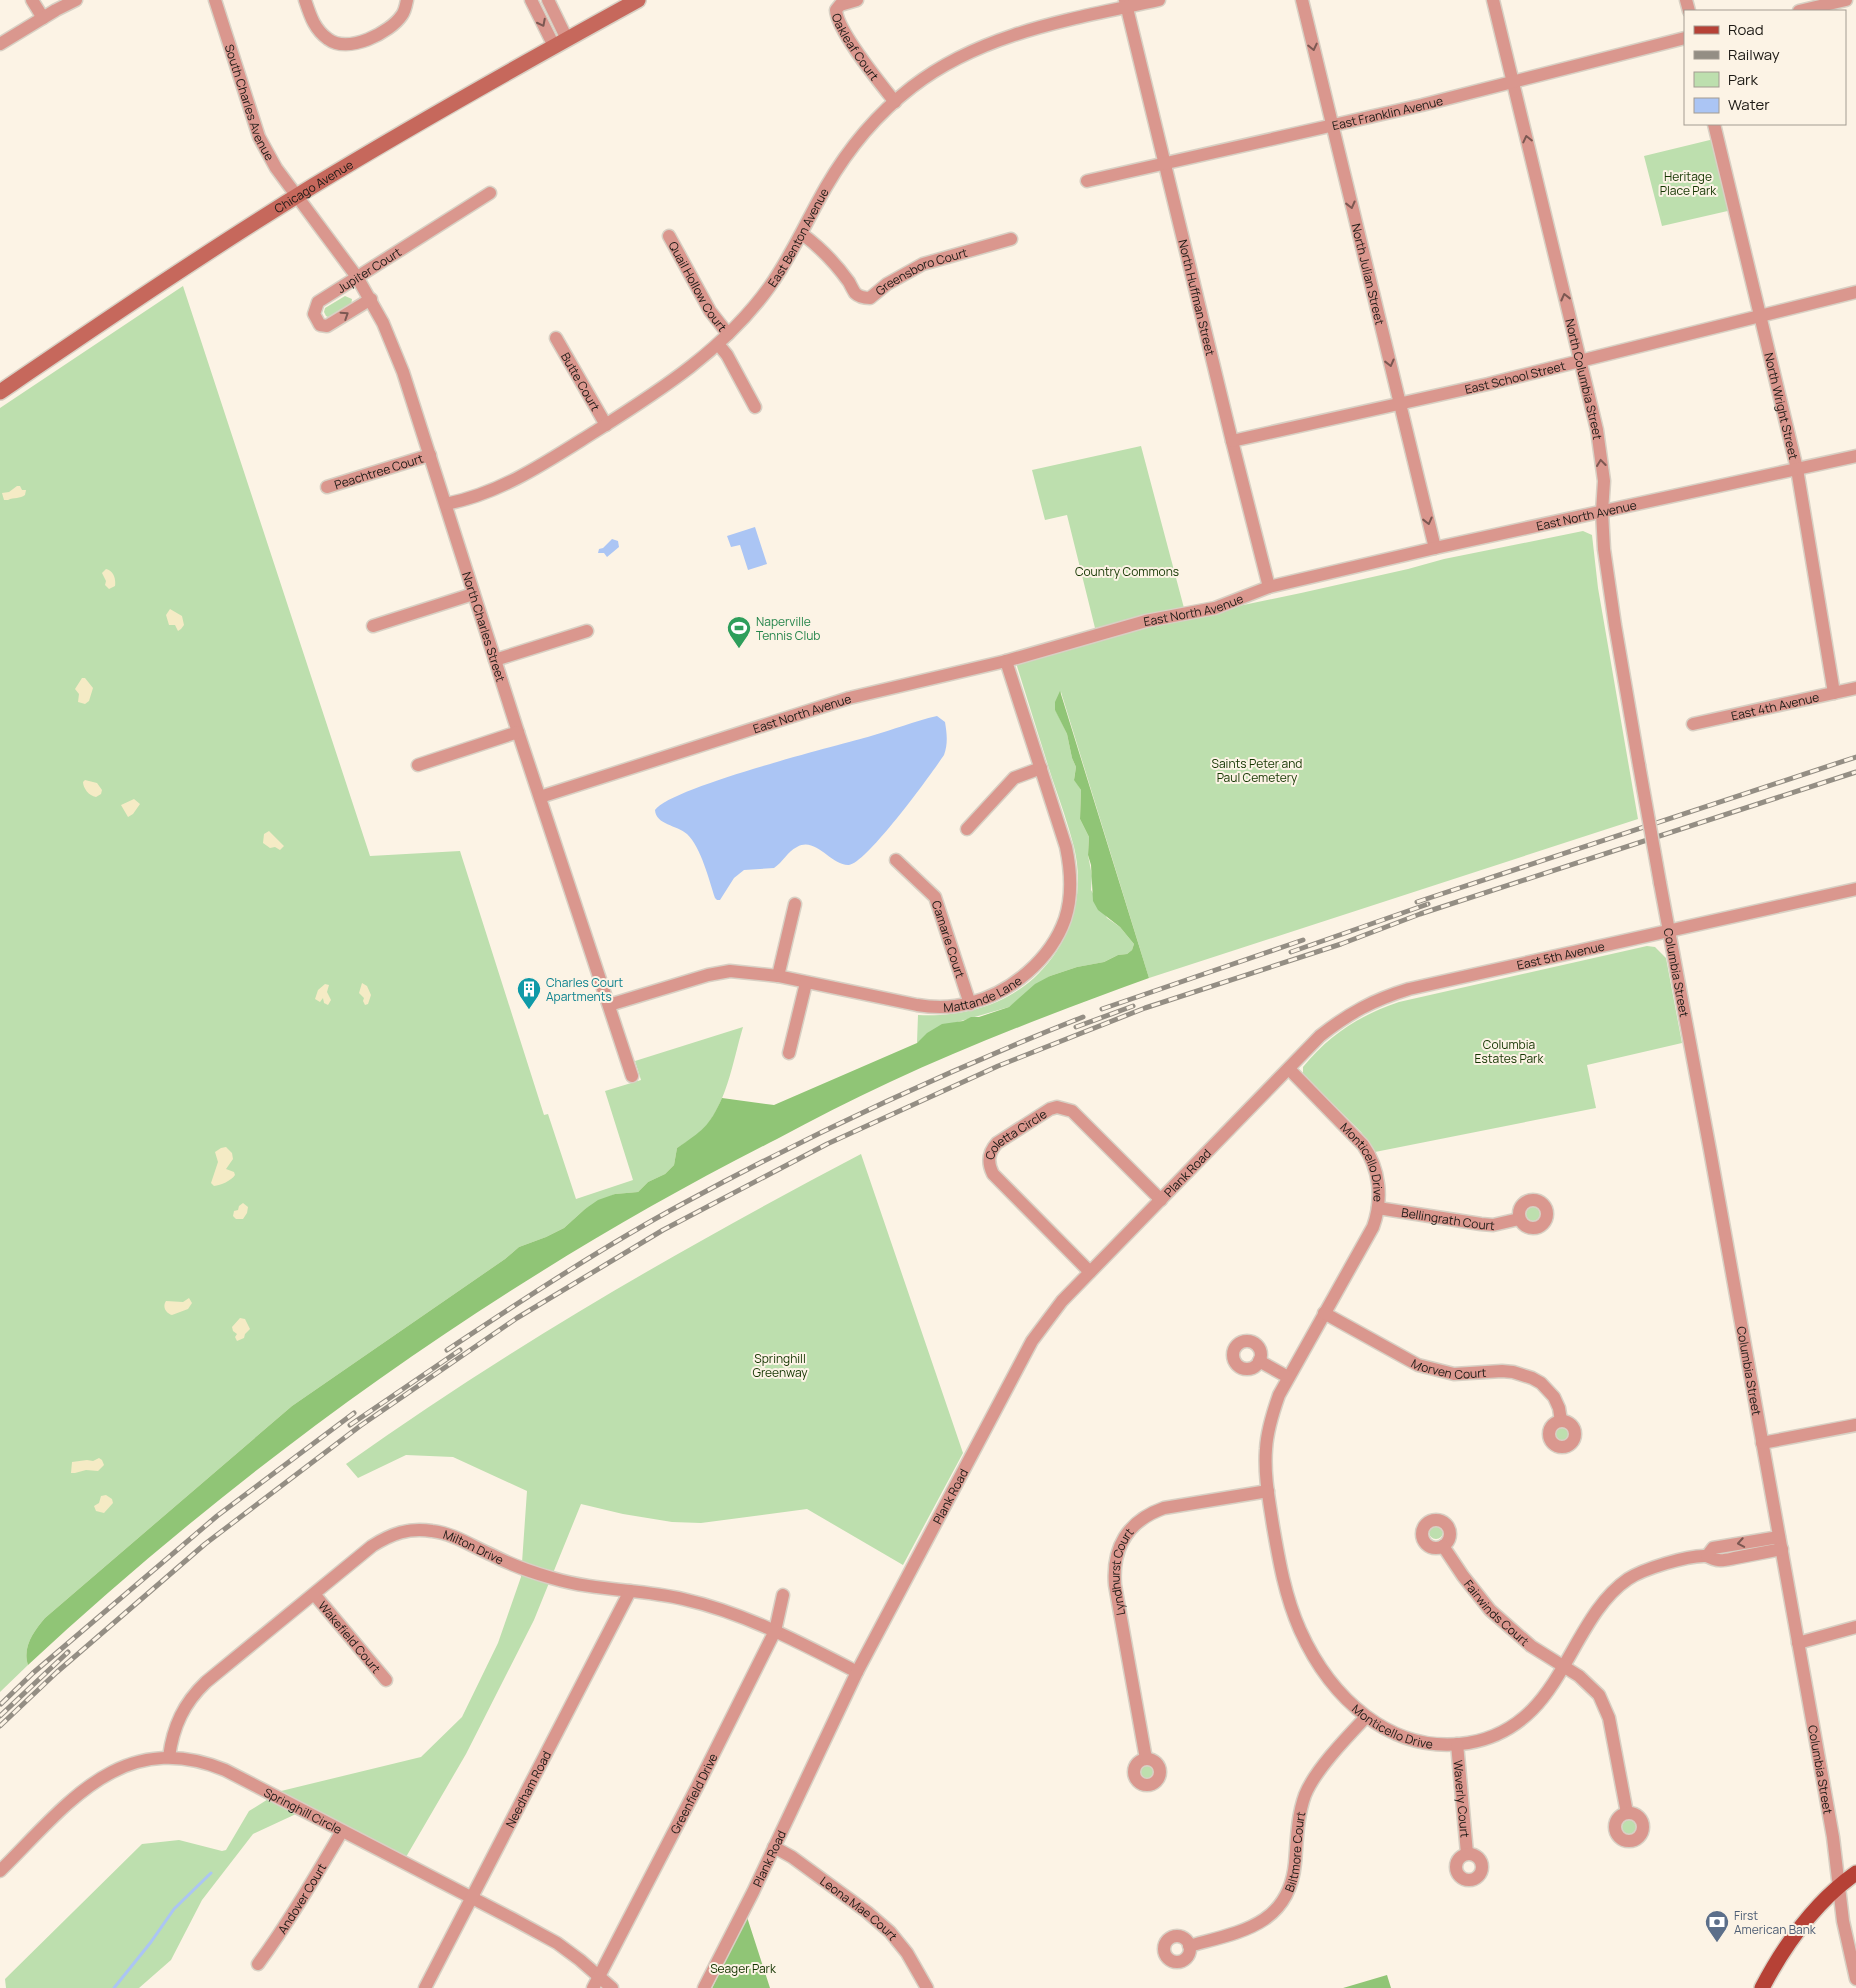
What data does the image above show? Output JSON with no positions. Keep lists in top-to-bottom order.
{
  "streets": {
    "main road": ["Chicago Avenue"],
    "street": [
      "Oakleaf Court",
      "South Charles Avenue",
      "East Franklin Avenue",
      "East Benton Avenue",
      "Jupiter Court",
      "Greensboro Court",
      "North Julian Street",
      "Quail Hollow Court",
      "North Huffman Street",
      "East School Street",
      "North Columbia Street",
      "Butte Court",
      "North Wright Street",
      "Peachtree Court",
      "East North Avenue",
      "North Charles Street",
      "East 4th Avenue",
      "Camarie Court",
      "East 5th Avenue",
      "Columbia Street",
      "Mattande Lane",
      "Coletta Circle",
      "Monticello Drive",
      "Plank Road",
      "Bellingrath Court",
      "Morven Court",
      "Milton Drive",
      "Lyndhurst Court",
      "Fairwinds Court",
      "Wakefield Court",
      "Needham Road",
      "Greenfield Drive",
      "Waverly Court",
      "Springhill Circle",
      "Biltmore Court",
      "Andover Court",
      "Leona Mae Court"
    ]
  },
  "crossings": [
    ["Oakleaf Court", "East Benton Avenue"],
    ["South Charles Avenue", "Chicago Avenue"],
    ["South Charles Avenue", "North Charles Street"],
    ["East Franklin Avenue", "North Julian Street"],
    ["East Franklin Avenue", "North Huffman Street"],
    ["East Franklin Avenue", "North Columbia Street"],
    ["Chicago Avenue", "North Charles Street"],
    ["East Benton Avenue", "Greensboro Court"],
    ["East Benton Avenue", "Quail Hollow Court"],
    ["East Benton Avenue", "North Huffman Street"],
    ["East Benton Avenue", "Butte Court"],
    ["East Benton Avenue", "North Charles Street"],
    ["Jupiter Court", "North Charles Street"],
    ["North Julian Street", "East School Street"],
    ["North Julian Street", "East North Avenue"],
    ["North Huffman Street", "East School Street"],
    ["North Huffman Street", "East North Avenue"],
    ["East School Street", "North Columbia Street"],
    ["East School Street", "North Wright Street"],
    ["North Columbia Street", "East North Avenue"],
    ["North Columbia Street", "Columbia Street"],
    ["North Wright Street", "East North Avenue"],
    ["North Wright Street", "East 4th Avenue"],
    ["Peachtree Court", "North Charles Street"],
    ["East North Avenue", "North Charles Street"],
    ["East North Avenue", "Mattande Lane"],
    ["North Charles Street", "Mattande Lane"],
    ["Camarie Court", "Mattande Lane"],
    ["East 5th Avenue", "Columbia Street"],
    ["East 5th Avenue", "Monticello Drive"],
    ["East 5th Avenue", "Plank Road"],
    ["Columbia Street", "Monticello Drive"],
    ["Coletta Circle", "Plank Road"],
    ["Monticello Drive", "Plank Road"],
    ["Monticello Drive", "Bellingrath Court"],
    ["Monticello Drive", "Morven Court"],
    ["Monticello Drive", "Lyndhurst Court"],
    ["Monticello Drive", "Fairwinds Court"],
    ["Monticello Drive", "Waverly Court"],
    ["Monticello Drive", "Biltmore Court"],
    ["Plank Road", "Milton Drive"],
    ["Plank Road", "Leona Mae Court"],
    ["Milton Drive", "Wakefield Court"],
    ["Milton Drive", "Needham Road"],
    ["Milton Drive", "Greenfield Drive"],
    ["Milton Drive", "Springhill Circle"],
    ["Needham Road", "Springhill Circle"],
    ["Greenfield Drive", "Springhill Circle"],
    ["Springhill Circle", "Andover Court"]
  ],
  "one_way": ["North Julian Street", "North Columbia Street"],
  "parks": [
    "Heritage Place Park",
    "Country Commons",
    "Saints Peter and Paul Cemetery",
    "Columbia Estates Park",
    "Springhill Greenway",
    "Seager Park"
  ],
  "places": {
    "sports": ["Naperville Tennis Club"],
    "building": ["Charles Court Apartments"],
    "bank": ["First American Bank"]
  },
  "legend": [
    "Road",
    "Railway",
    "Park",
    "Water"
  ]
}
